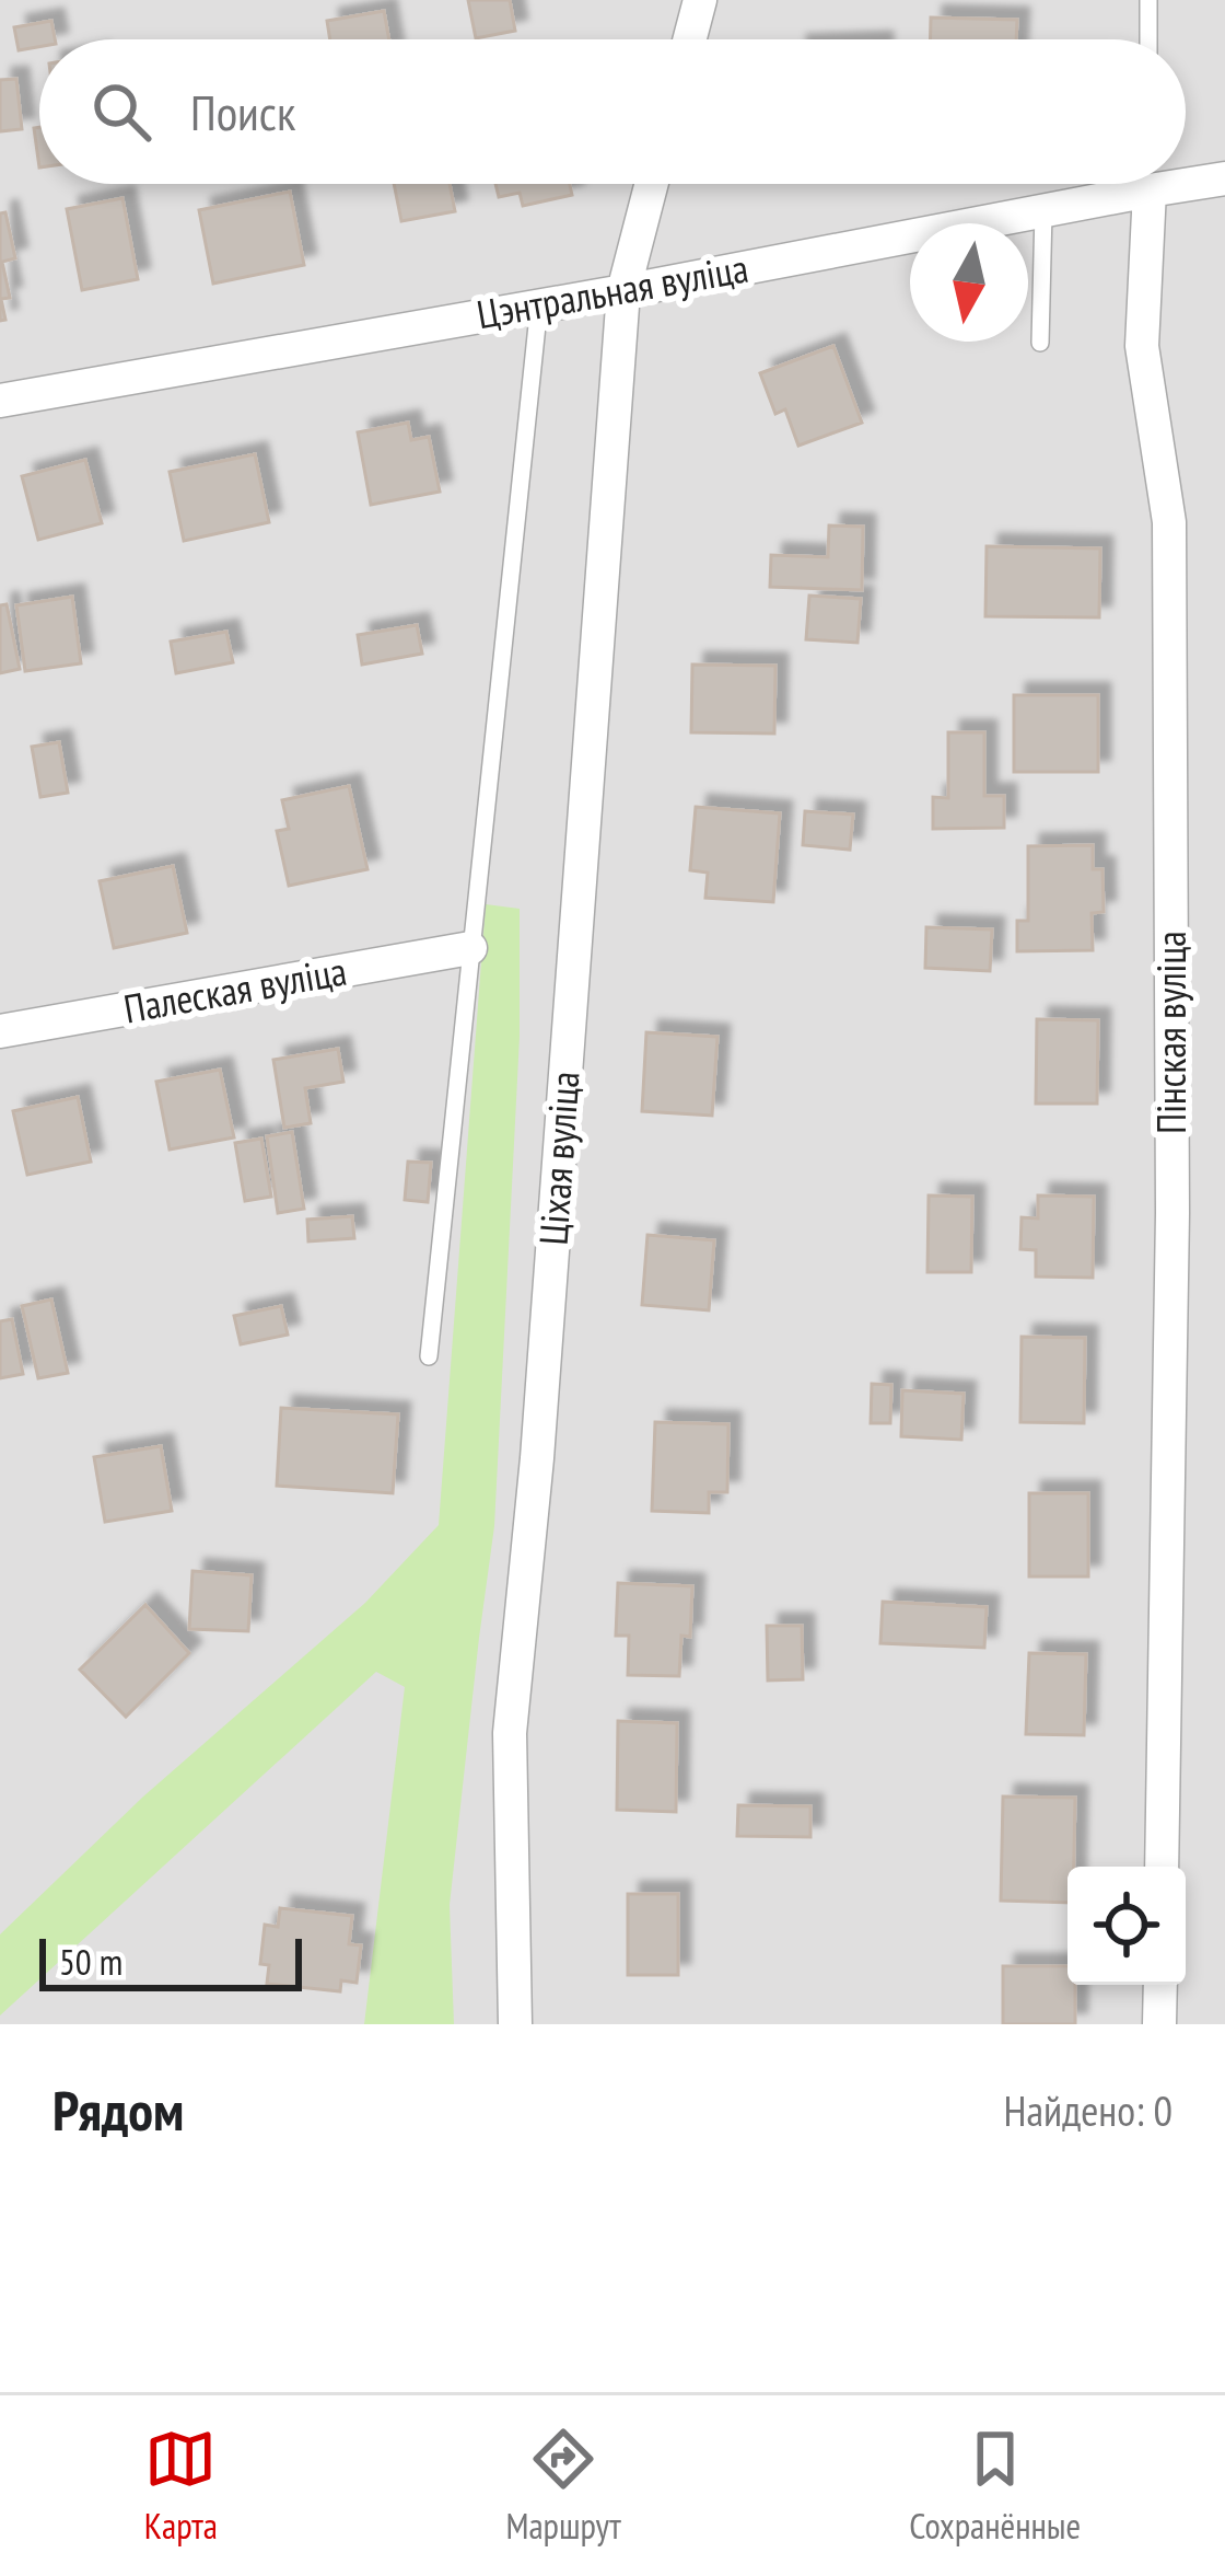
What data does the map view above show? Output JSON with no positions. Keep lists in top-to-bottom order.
{
  "streets": {
    "street": [
      "Цэнтральная вуліца",
      "Палеская вуліца",
      "Пінская вуліца",
      "Ціхая вуліца"
    ]
  },
  "crossings": [
    ["Цэнтральная вуліца", "Ціхая вуліца"]
  ],
  "scale_bar": "50 m",
  "north": "bottom",
  "page": {
    "search": "Поиск",
    "scale": "50 m",
    "heading": ["Рядом", "Найдено: 0"],
    "nav": ["Карта", "Маршрут", "Сохранённые"]
  }
}
